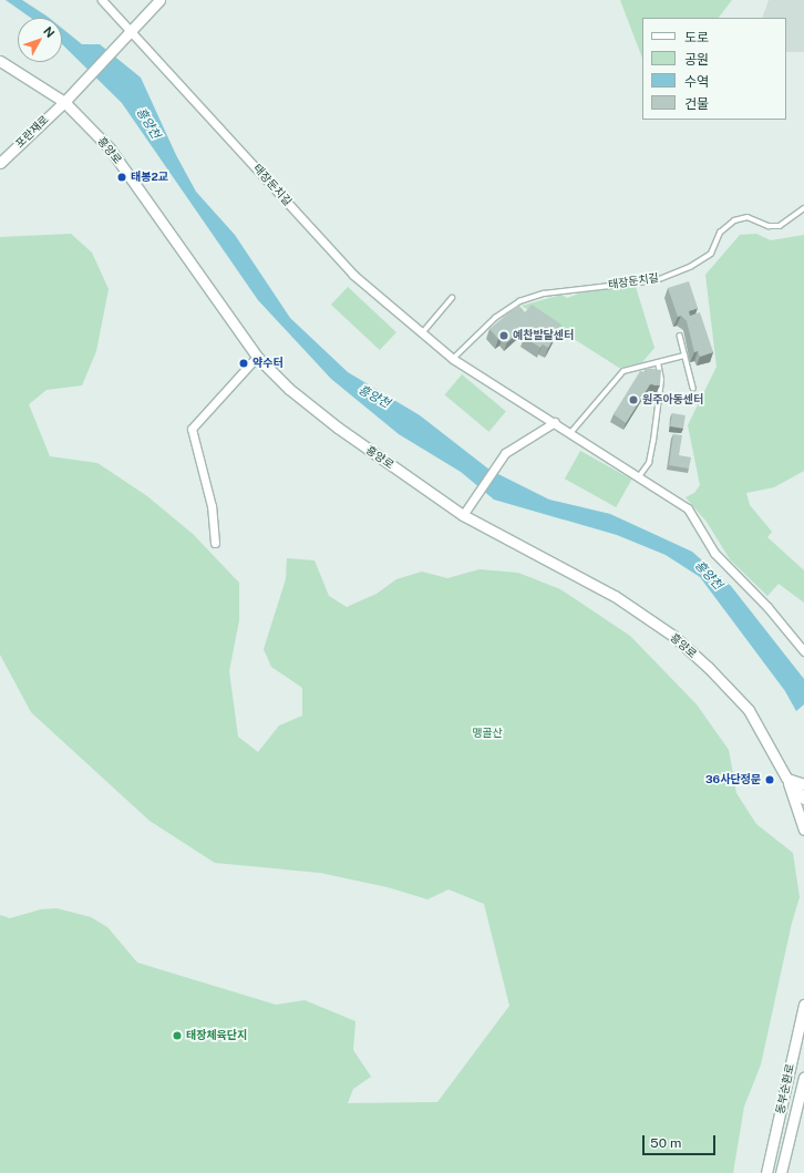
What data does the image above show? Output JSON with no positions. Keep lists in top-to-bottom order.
{
  "streets": {
    "street": [
      "포란재로",
      "흥양로",
      "태장둔치길",
      "동부순환로"
    ]
  },
  "crossings": [
    ["포란재로", "흥양로"],
    ["포란재로", "태장둔치길"]
  ],
  "water": ["흥양천"],
  "parks": ["맹골산"],
  "places": [
    "태봉2교",
    "예찬발달센터",
    "약수터",
    "원주아동센터",
    "36사단정문",
    "태장체육단지"
  ],
  "legend": [
    "도로",
    "공원",
    "수역",
    "건물"
  ],
  "scale_bar": "50 m",
  "north": "top right"
}
